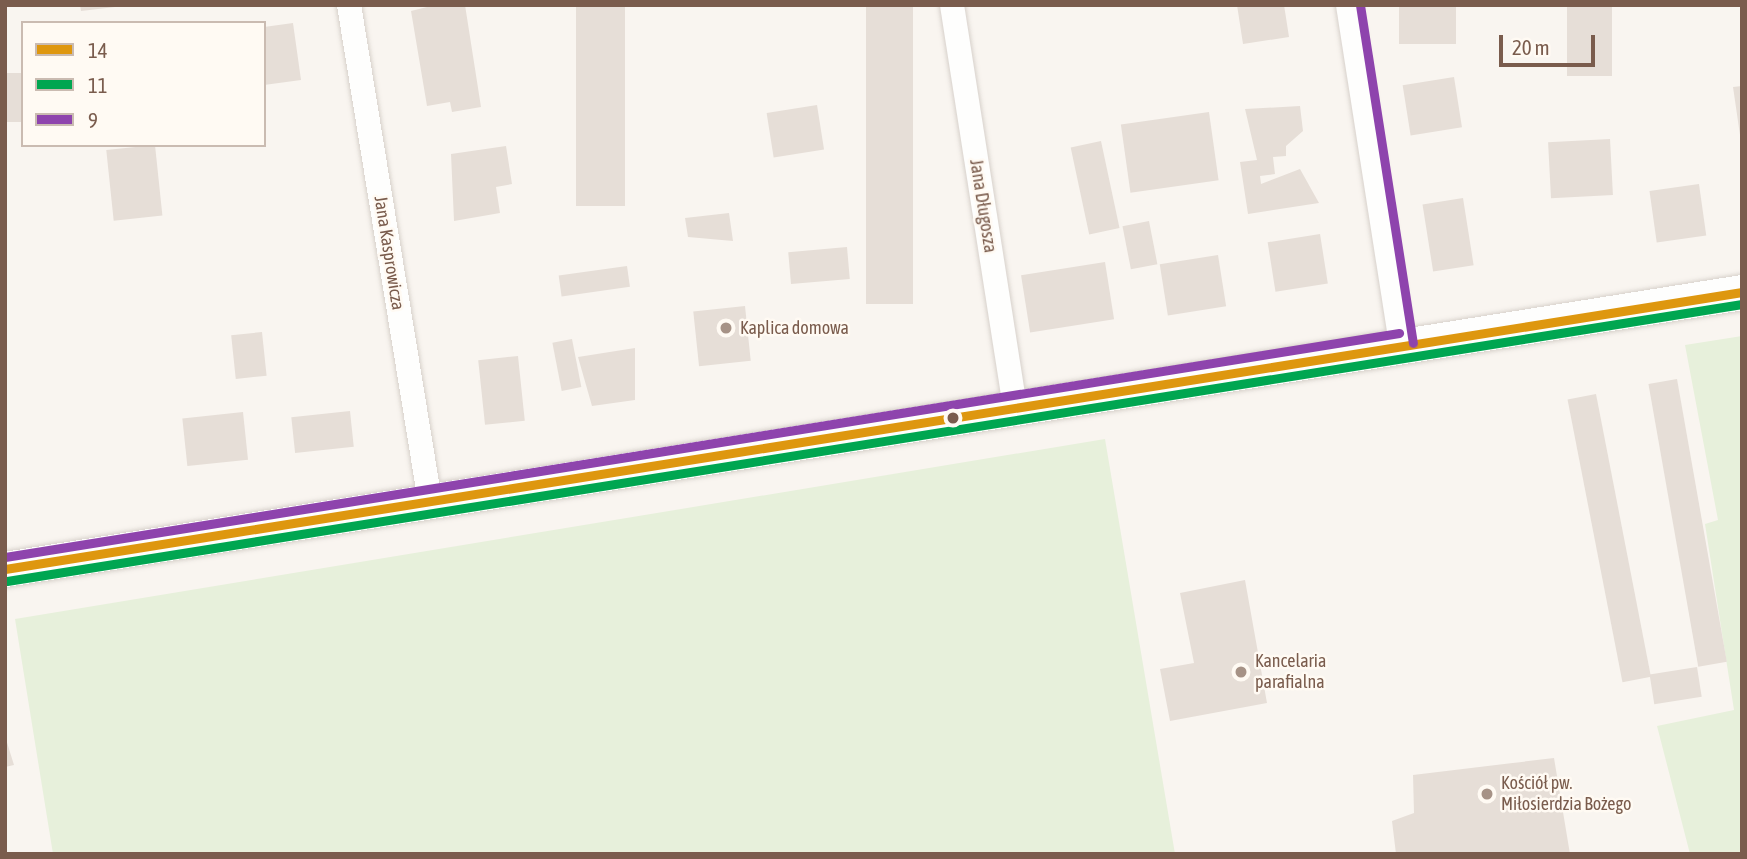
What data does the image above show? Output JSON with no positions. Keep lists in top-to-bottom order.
{
  "streets": {
    "street": ["Jana Długosza", "Jana Kasprowicza"]
  },
  "places": ["Kaplica domowa", "Kancelaria parafialna", "Kościół pw. Miłosierdzia Bożego"],
  "lines": ["transit line 9", "transit line 14", "transit line 11"],
  "legend": ["14", "11", "9"],
  "scale_bar": "20 m"
}
